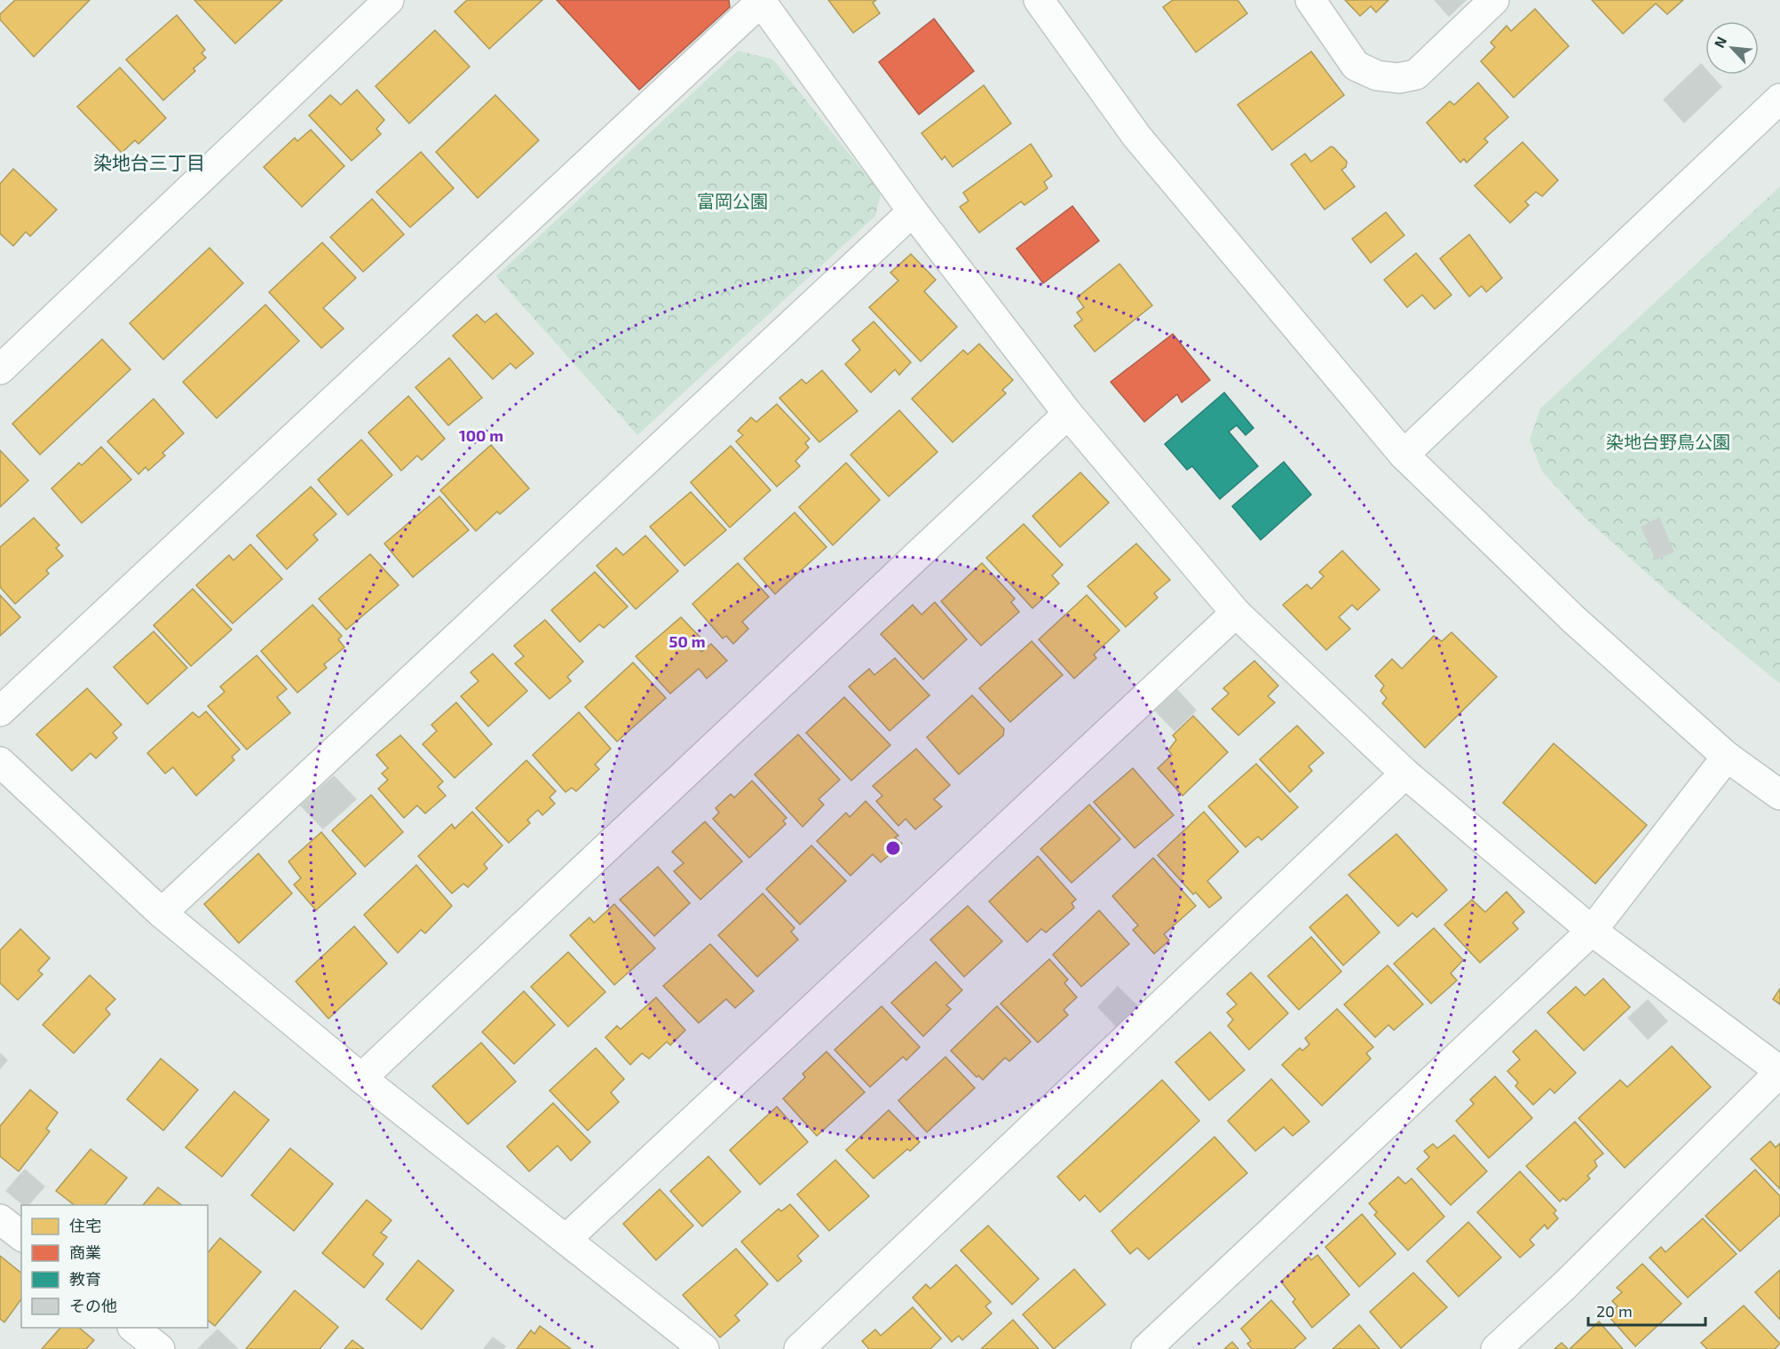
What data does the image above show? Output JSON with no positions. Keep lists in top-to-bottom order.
{
  "districts": ["染地台三丁目"],
  "parks": ["富岡公園", "染地台野鳥公園"],
  "legend": [
    "住宅",
    "商業",
    "教育",
    "その他"
  ],
  "scale_bar": "20 m",
  "north": "top left",
  "rings": ["100 m", "50 m"]
}
